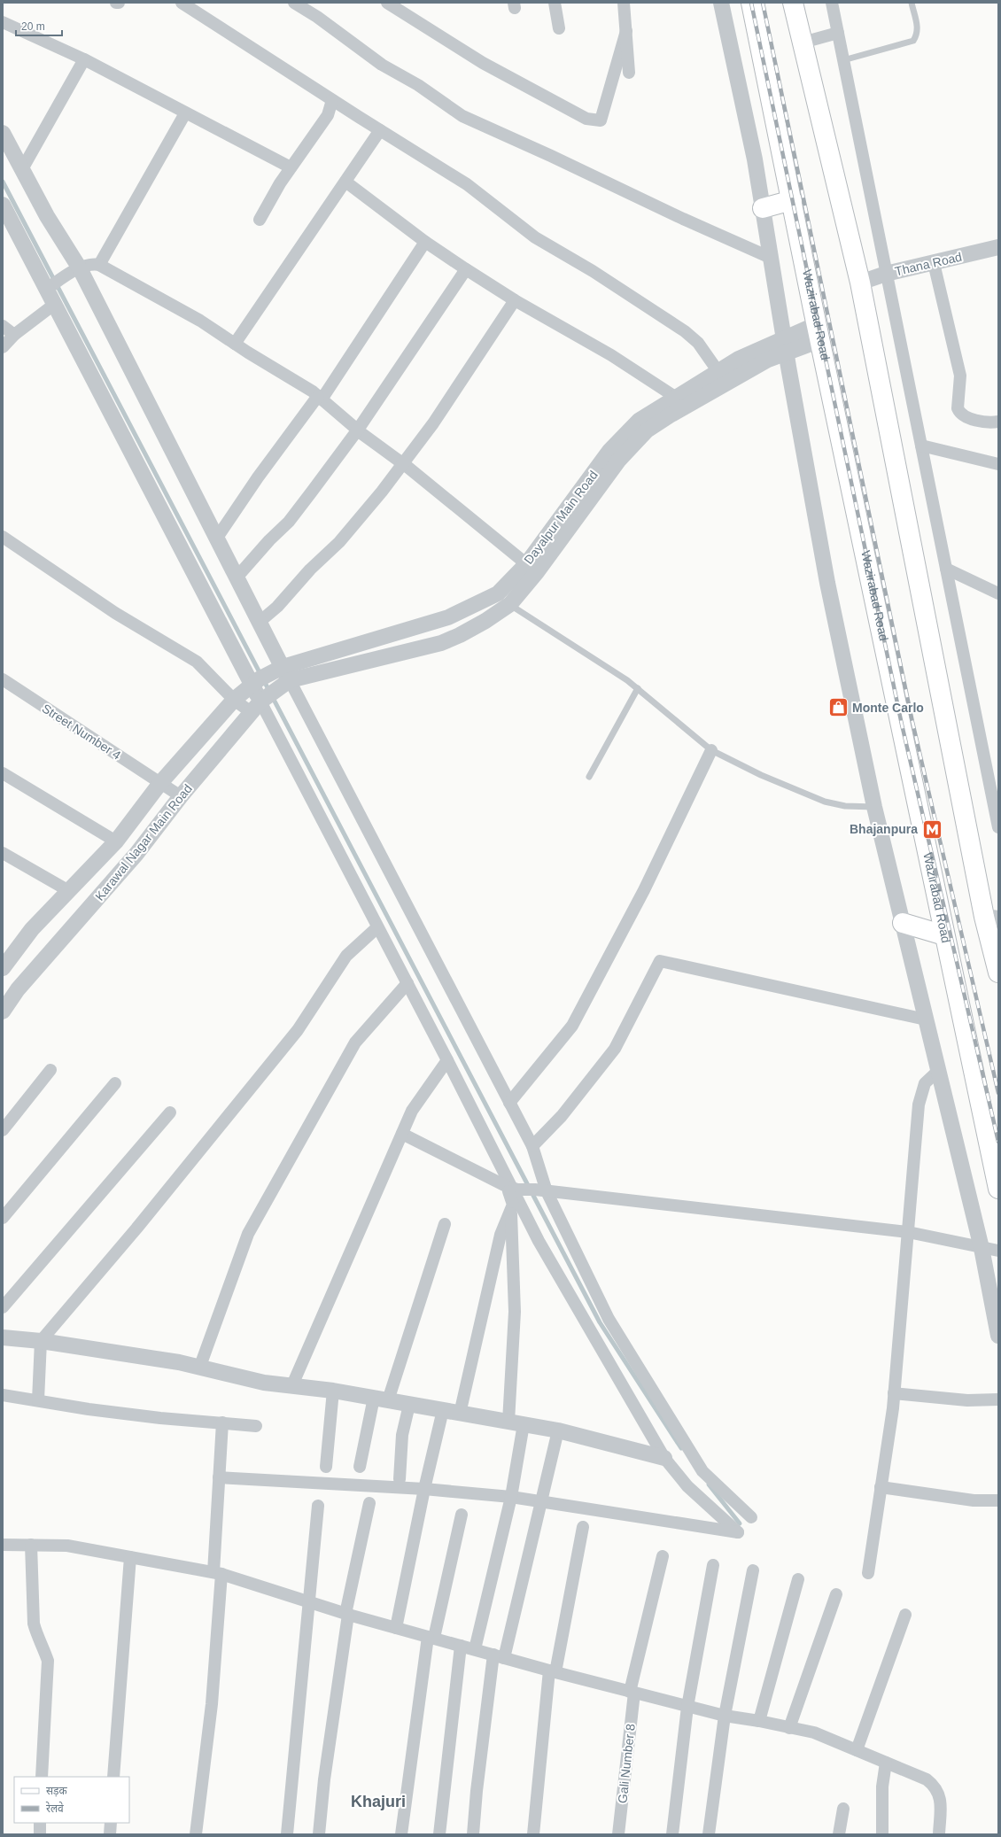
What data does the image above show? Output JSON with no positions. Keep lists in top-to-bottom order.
{
  "streets": {
    "main road": ["Wazirabad Road"],
    "street": [
      "Thana Road",
      "Dayalpur Main Road",
      "Street Number 4",
      "Karawal Nagar Main Road",
      "Gali Number 8"
    ]
  },
  "crossings": [
    ["Wazirabad Road", "Dayalpur Main Road"],
    ["Dayalpur Main Road", "Karawal Nagar Main Road"],
    ["Street Number 4", "Karawal Nagar Main Road"]
  ],
  "districts": ["Khajuri"],
  "places": {
    "shop": ["Monte Carlo"],
    "metro station": ["Bhajanpura"]
  },
  "legend": ["सड़क", "रेलवे"],
  "scale_bar": "20 m"
}
